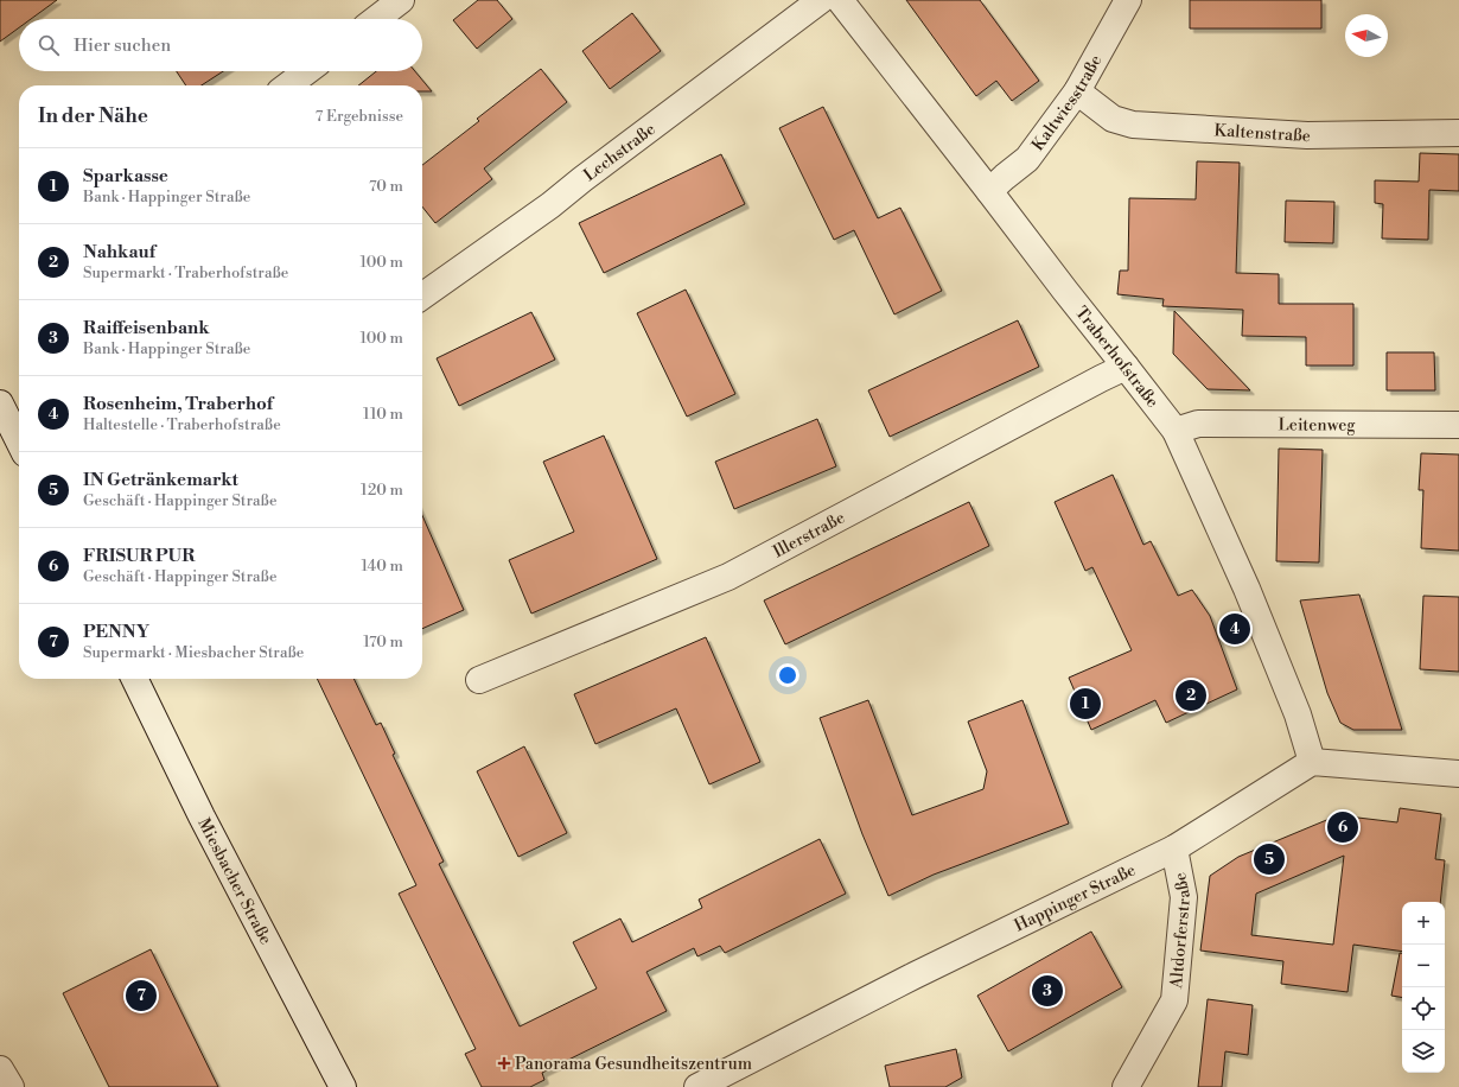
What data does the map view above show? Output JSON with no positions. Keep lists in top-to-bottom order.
{
  "streets": {
    "street": [
      "Kaltwiesstraße",
      "Kaltenstraße",
      "Lechstraße",
      "Traberhofstraße",
      "Leitenweg",
      "Illerstraße",
      "Miesbacher Straße",
      "Happinger Straße",
      "Altdorferstraße"
    ]
  },
  "crossings": [
    ["Kaltwiesstraße", "Kaltenstraße"],
    ["Kaltwiesstraße", "Traberhofstraße"],
    ["Traberhofstraße", "Leitenweg"],
    ["Traberhofstraße", "Illerstraße"],
    ["Traberhofstraße", "Happinger Straße"],
    ["Happinger Straße", "Altdorferstraße"]
  ],
  "places": {
    "health": ["Panorama Gesundheitszentrum"]
  },
  "north": "left",
  "page": {
    "search": "Hier suchen",
    "heading": ["In der Nähe", "7 Ergebnisse"],
    "list": [
      {
        "mark": "1",
        "name": "Sparkasse",
        "note": "Bank · Happinger Straße",
        "value": "70 m"
      },
      {
        "mark": "2",
        "name": "Nahkauf",
        "note": "Supermarkt · Traberhofstraße",
        "value": "100 m"
      },
      {
        "mark": "3",
        "name": "Raiffeisenbank",
        "note": "Bank · Happinger Straße",
        "value": "100 m"
      },
      {
        "mark": "4",
        "name": "Rosenheim, Traberhof",
        "note": "Haltestelle · Traberhofstraße",
        "value": "110 m"
      },
      {
        "mark": "5",
        "name": "IN Getränkemarkt",
        "note": "Geschäft · Happinger Straße",
        "value": "120 m"
      },
      {
        "mark": "6",
        "name": "FRISUR PUR",
        "note": "Geschäft · Happinger Straße",
        "value": "140 m"
      },
      {
        "mark": "7",
        "name": "PENNY",
        "note": "Supermarkt · Miesbacher Straße",
        "value": "170 m"
      }
    ],
    "pins": [
      "4",
      "2",
      "1",
      "6",
      "5",
      "3",
      "7"
    ],
    "map_buttons": ["+", "−"]
  }
}
